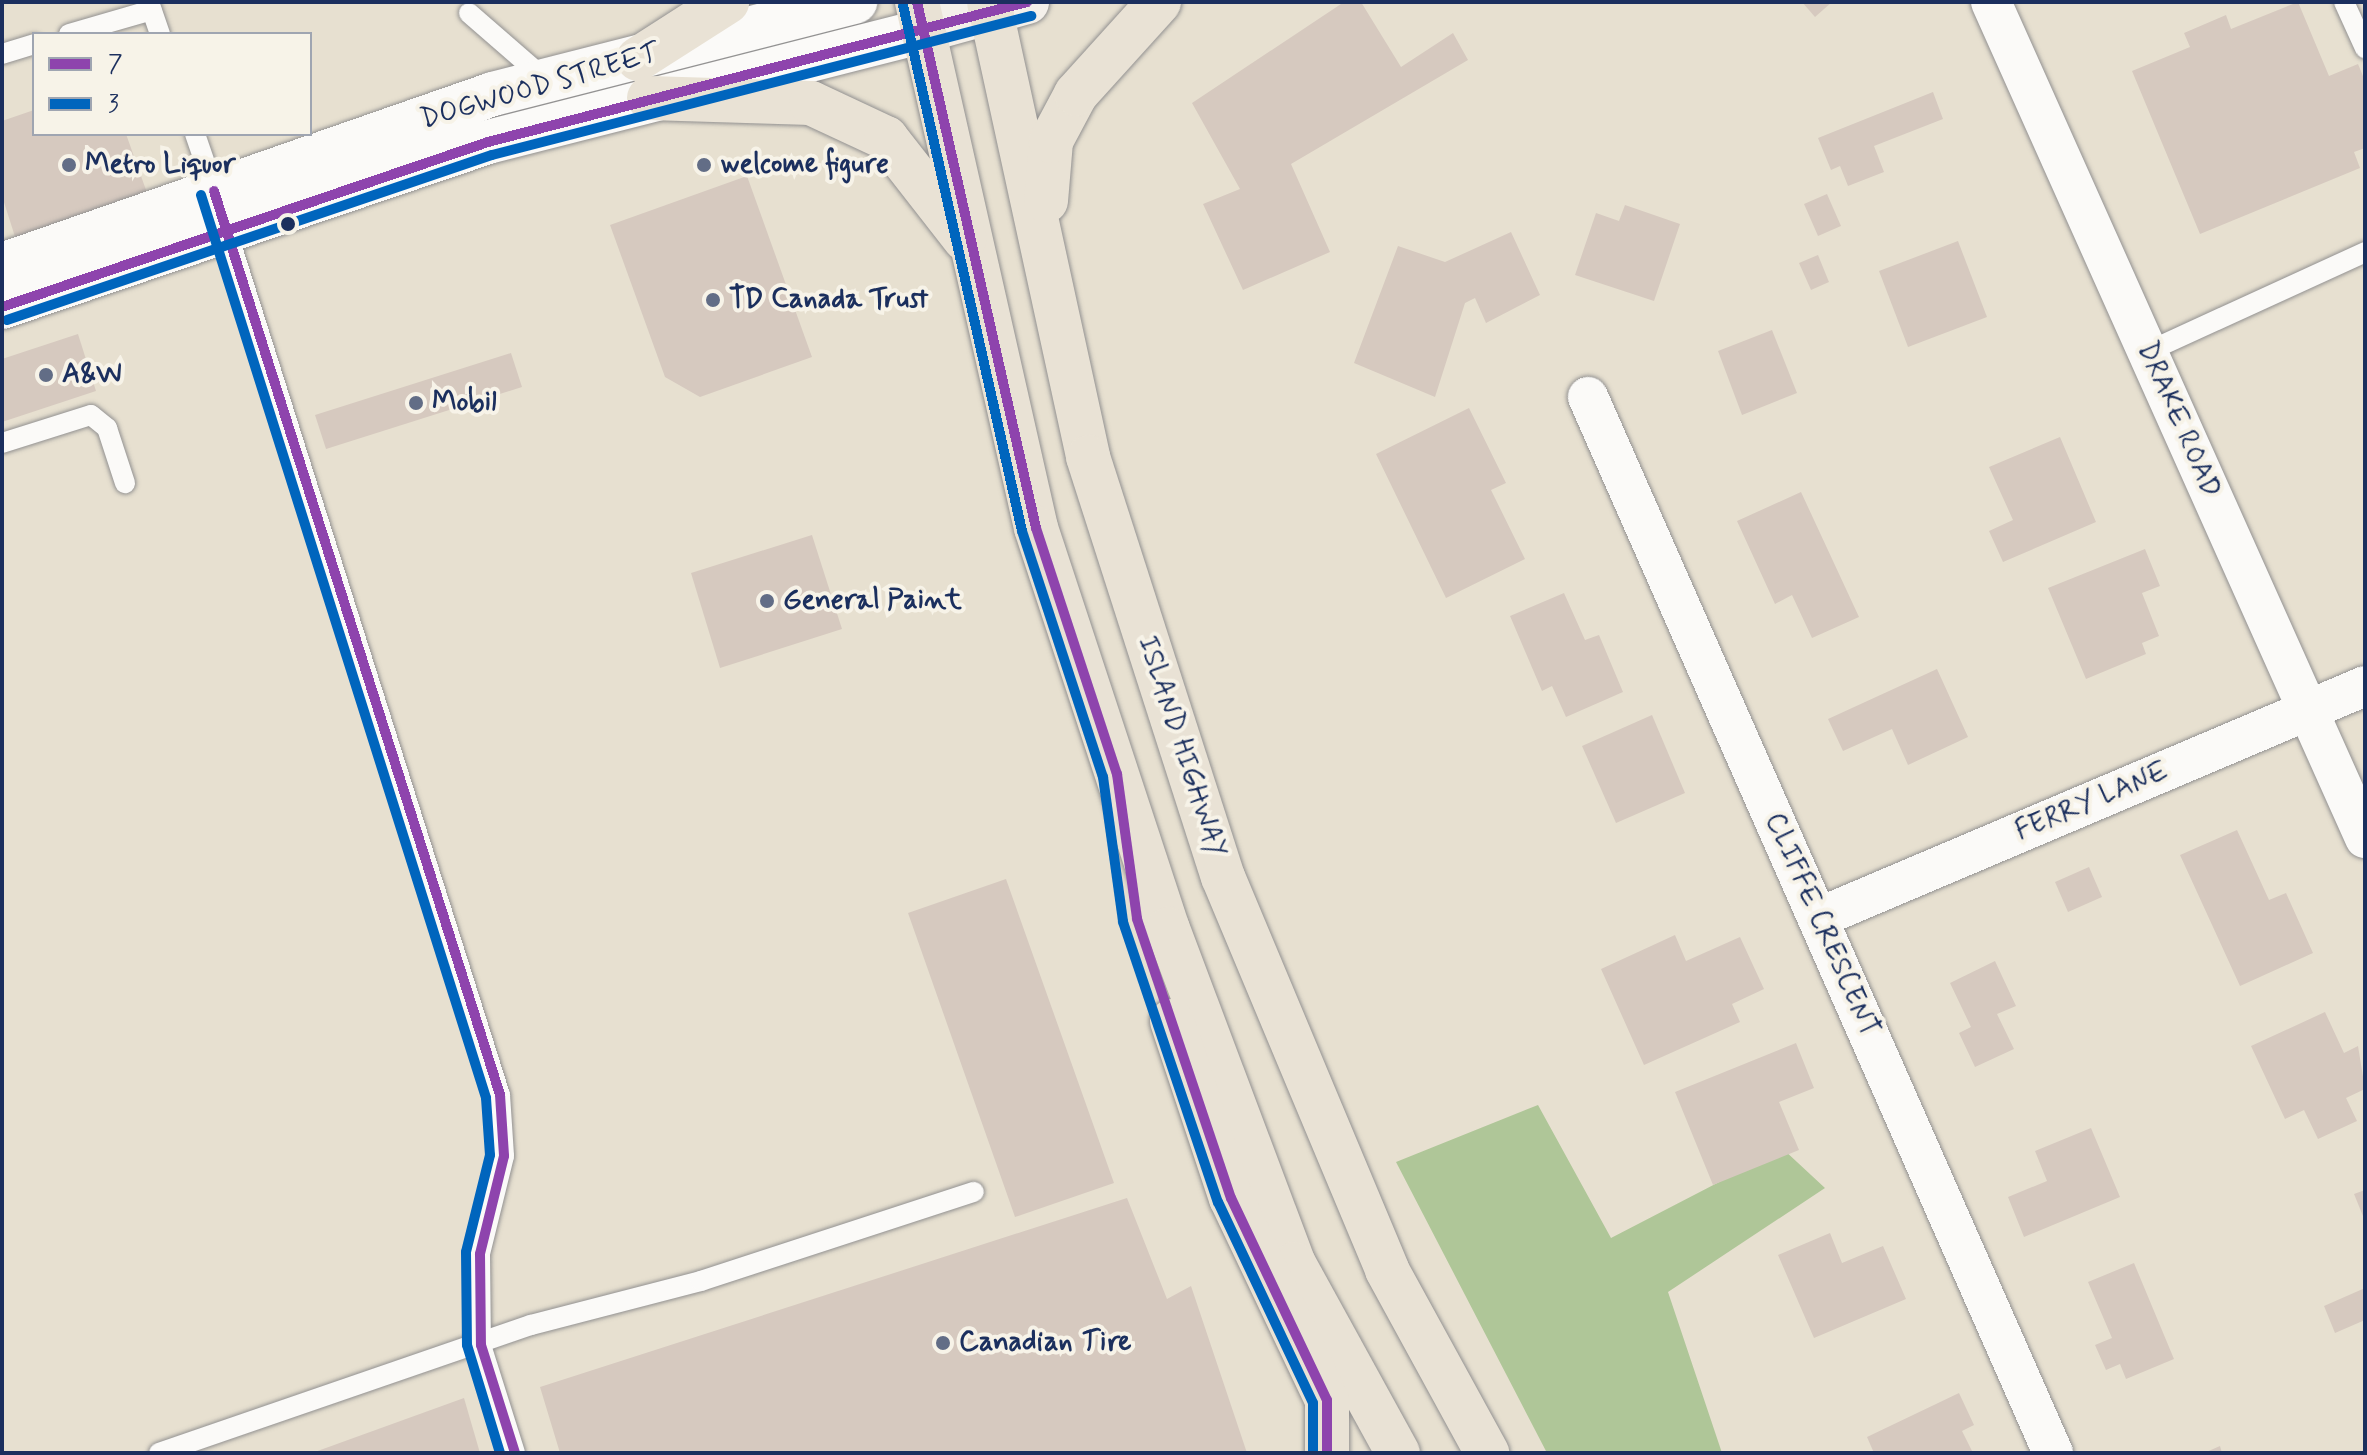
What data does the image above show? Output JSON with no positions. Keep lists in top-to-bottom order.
{
  "streets": {
    "main road": ["DOGWOOD STREET", "ISLAND HIGHWAY"],
    "street": ["DRAKE ROAD", "FERRY LANE", "CLIFFE CRESCENT"]
  },
  "crossings": [
    ["DOGWOOD STREET", "ISLAND HIGHWAY"],
    ["DRAKE ROAD", "FERRY LANE"],
    ["FERRY LANE", "CLIFFE CRESCENT"]
  ],
  "places": [
    "Metro Liquor",
    "welcome figure",
    "TD Canada Trust",
    "A&W",
    "Mobil",
    "General Paint",
    "Canadian Tire"
  ],
  "lines": ["transit line 7", "transit line 3"],
  "legend": ["7", "3"]
}
